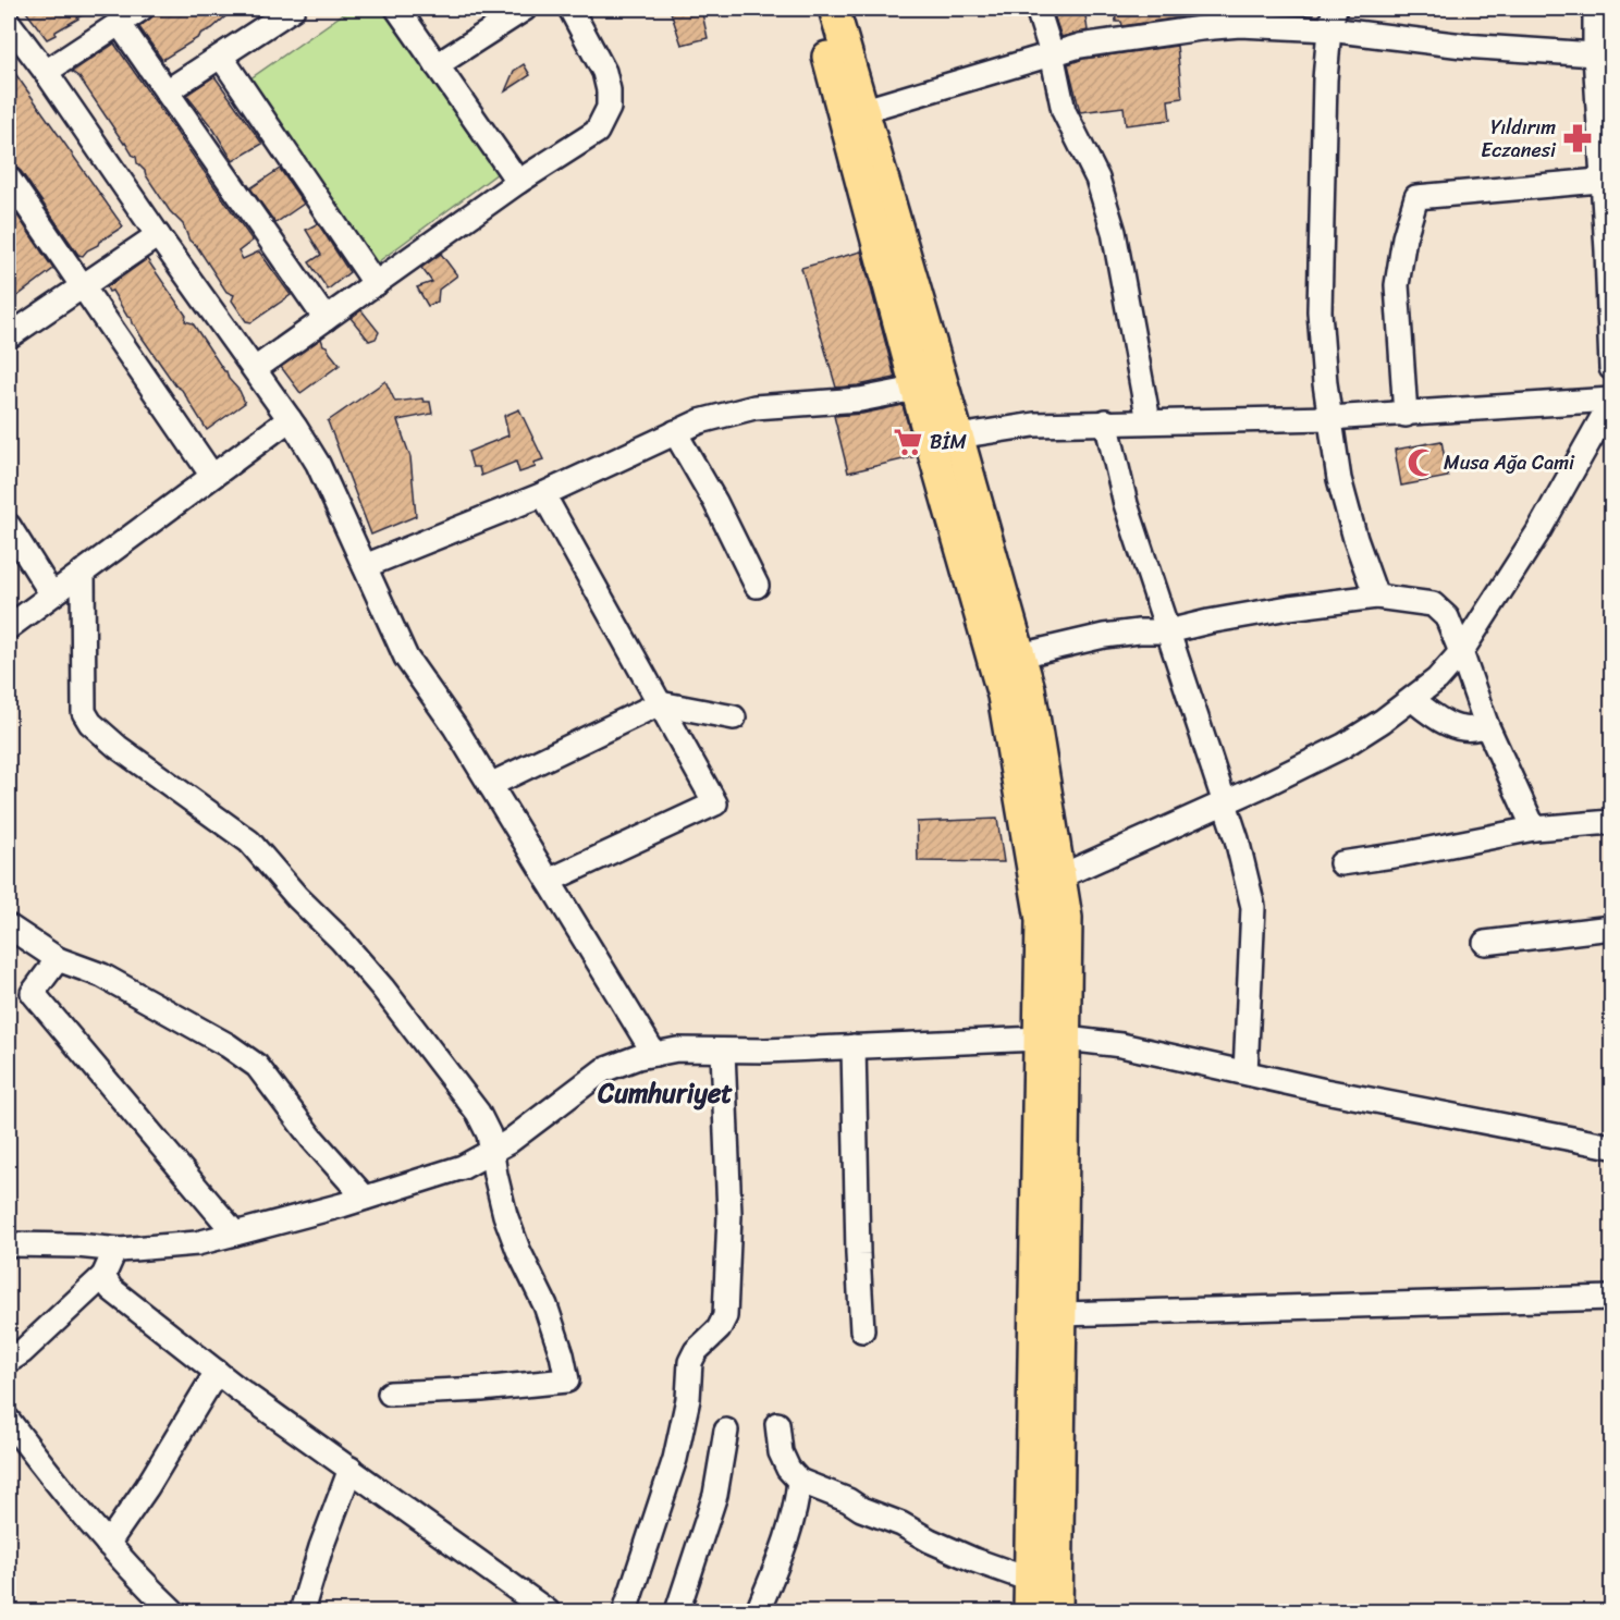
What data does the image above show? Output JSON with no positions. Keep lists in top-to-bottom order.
{
  "districts": ["Cumhuriyet"],
  "places": {
    "pharmacy": ["Yıldırım Eczanesi"],
    "supermarket": ["BİM"],
    "mosque": ["Musa Ağa Cami"]
  }
}
